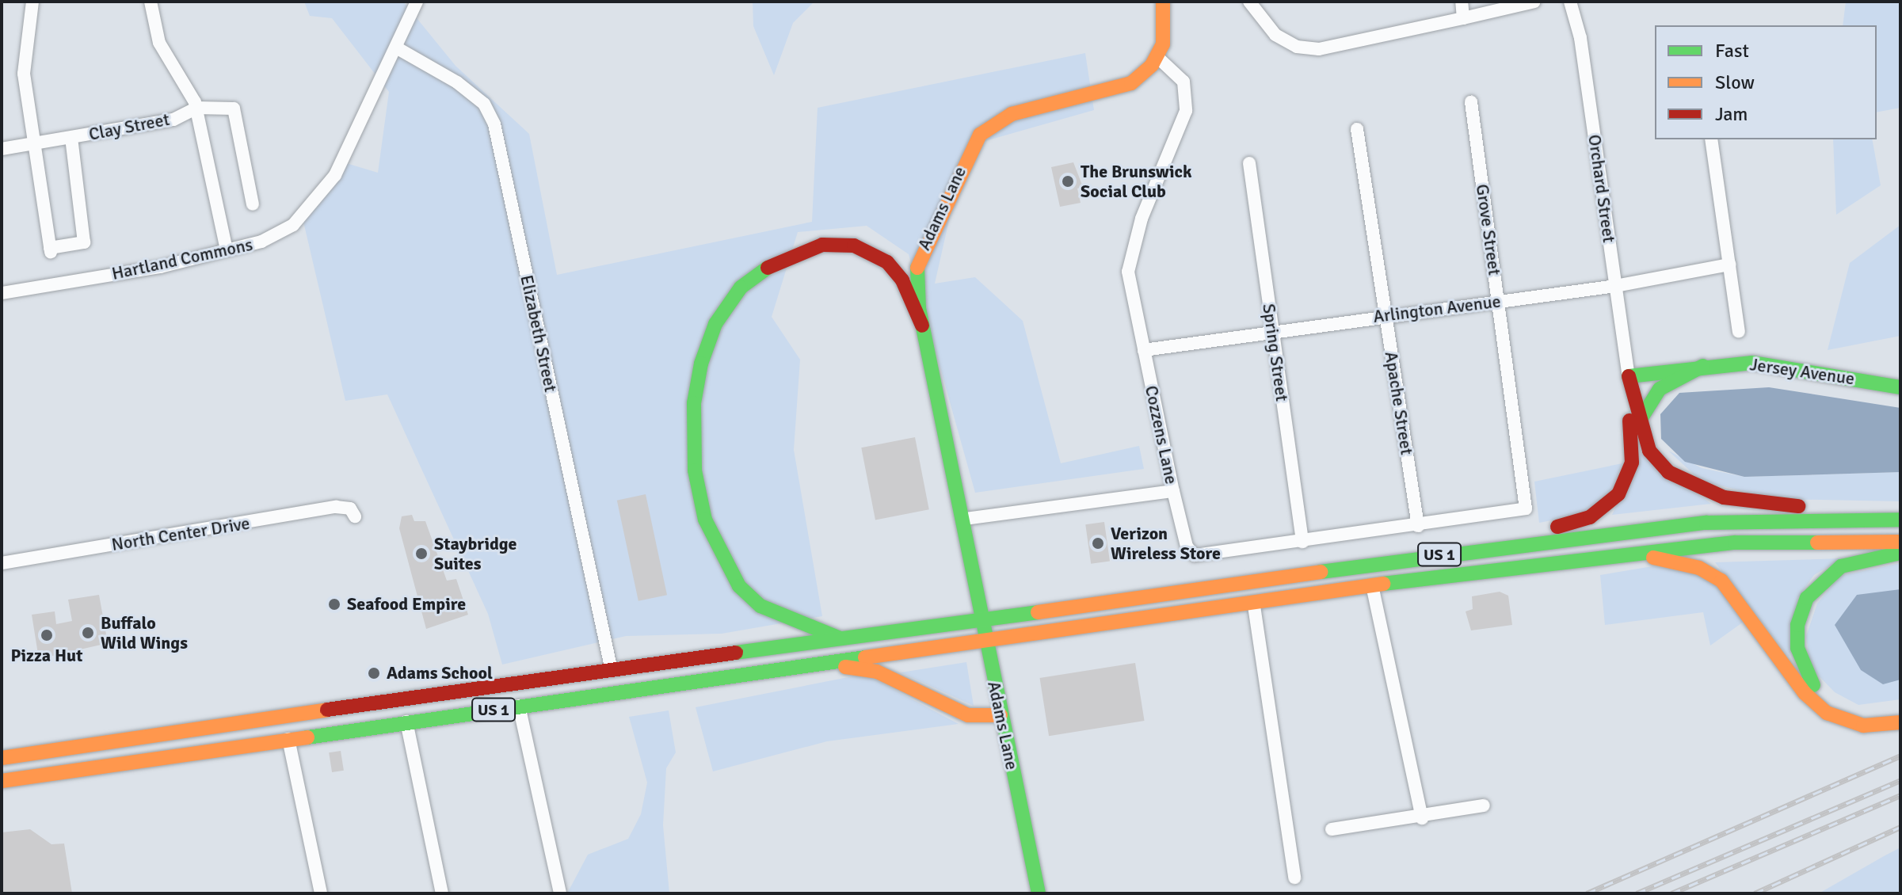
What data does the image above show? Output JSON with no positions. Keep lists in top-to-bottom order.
{
  "streets": {
    "main road": ["Adams Lane", "Jersey Avenue", "US 1"],
    "street": [
      "Clay Street",
      "Orchard Street",
      "Grove Street",
      "Hartland Commons",
      "Arlington Avenue",
      "Elizabeth Street",
      "Spring Street",
      "Apache Street",
      "Cozzens Lane",
      "North Center Drive"
    ]
  },
  "crossings": [
    ["Orchard Street", "Arlington Avenue"],
    ["Orchard Street", "Jersey Avenue"],
    ["Adams Lane", "Cozzens Lane"],
    ["Adams Lane", "US 1"],
    ["Grove Street", "Arlington Avenue"],
    ["Grove Street", "Cozzens Lane"],
    ["Hartland Commons", "Elizabeth Street"],
    ["Arlington Avenue", "Spring Street"],
    ["Arlington Avenue", "Apache Street"],
    ["Arlington Avenue", "Cozzens Lane"],
    ["Elizabeth Street", "US 1"],
    ["Spring Street", "Cozzens Lane"],
    ["Apache Street", "Cozzens Lane"]
  ],
  "places": [
    "The Brunswick Social Club",
    "Verizon Wireless Store",
    "Staybridge Suites",
    "Seafood Empire",
    "Buffalo Wild Wings",
    "Pizza Hut",
    "Adams School"
  ],
  "legend": ["Fast", "Slow", "Jam"]
}
